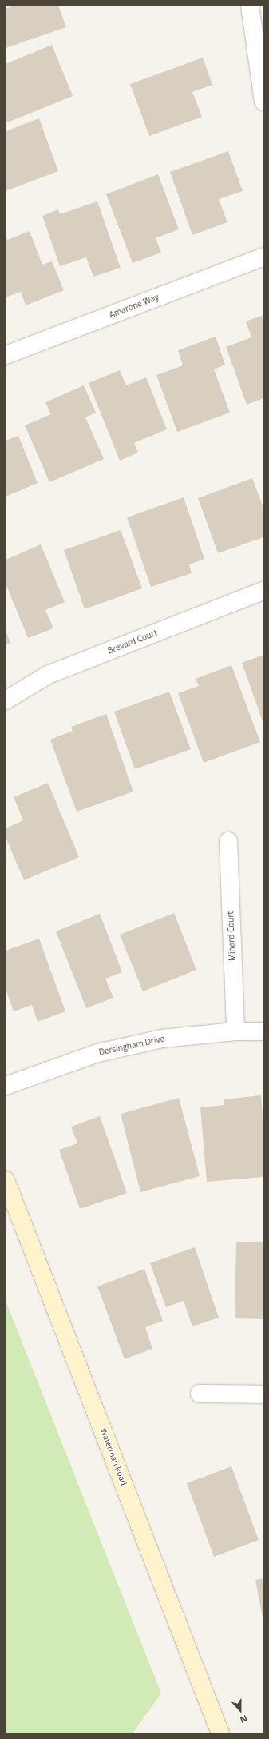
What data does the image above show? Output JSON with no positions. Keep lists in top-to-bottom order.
{
  "streets": {
    "street": [
      "Amarone Way",
      "Brevard Court",
      "Minard Court",
      "Dersingham Drive",
      "Waterman Road"
    ]
  },
  "crossings": [
    ["Minard Court", "Dersingham Drive"]
  ],
  "north": "bottom"
}
